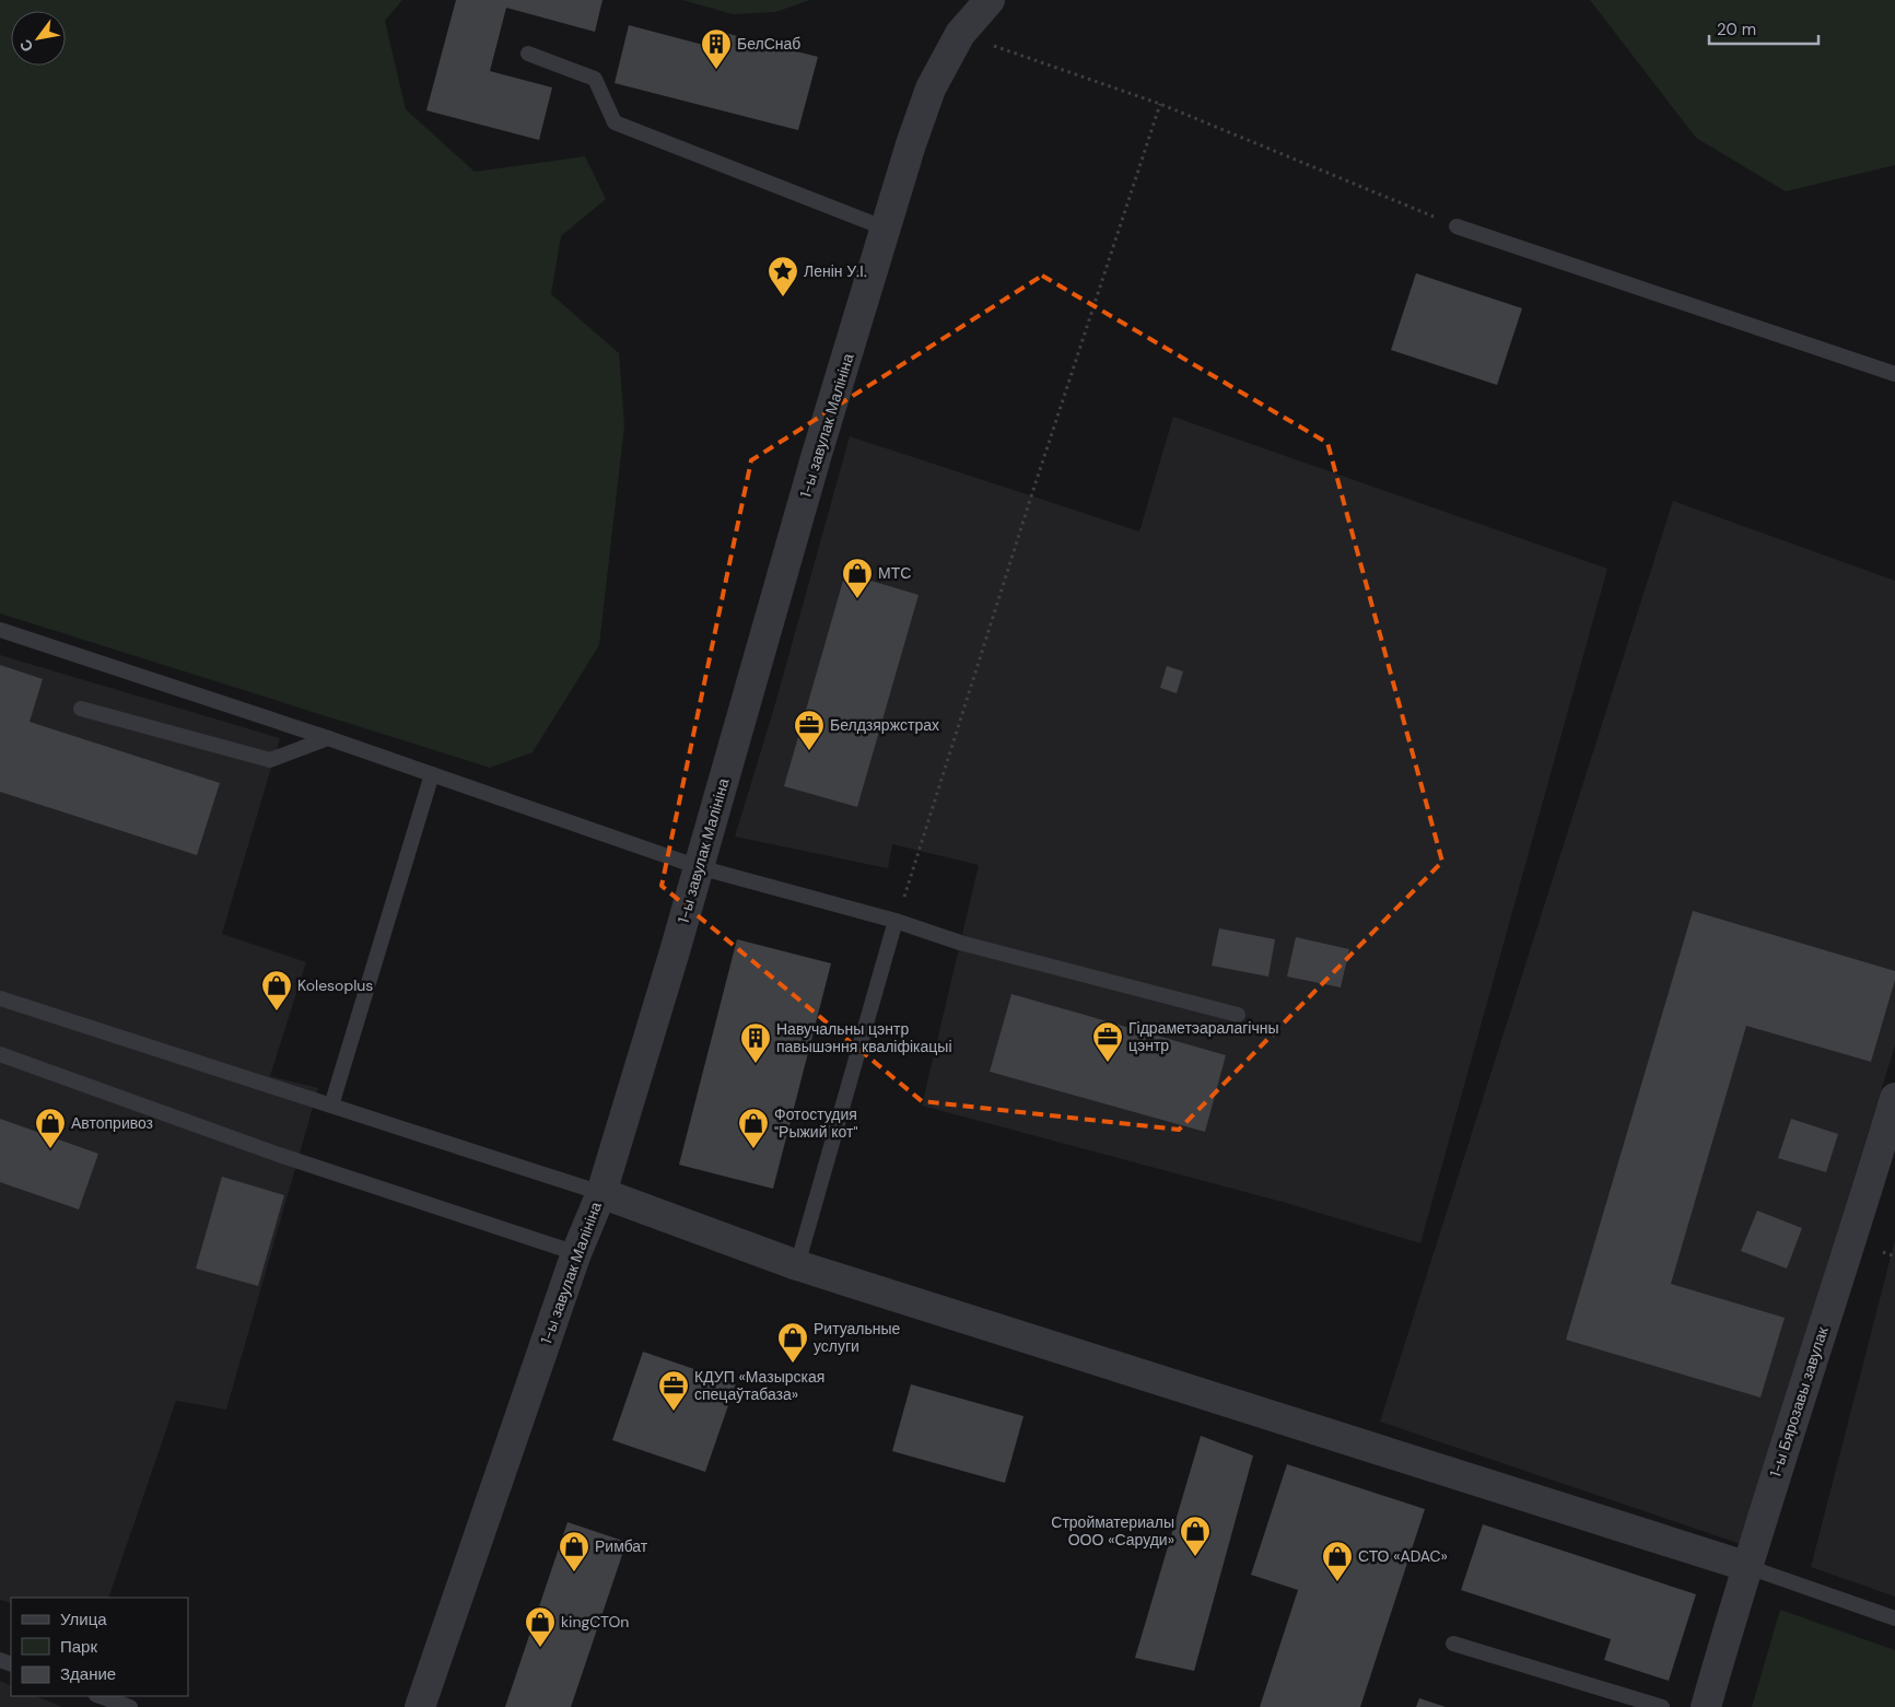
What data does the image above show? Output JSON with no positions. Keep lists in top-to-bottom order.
{
  "streets": {
    "street": ["1-ы завулак Малініна", "1-ы Бярозавы завулак"]
  },
  "places": {
    "building": ["БелСнаб", "Навучальны цэнтр павышэння кваліфікацыі"],
    "place": ["Ленін У.І."],
    "shop": [
      "МТС",
      "Kolesoplus",
      "Автопривоз",
      "Фотостудия \"Рыжий кот\"",
      "Ритуальные услуги",
      "Стройматериалы ООО «Саруди»",
      "Римбат",
      "СТО «ADAC»",
      "kingCTOn"
    ],
    "office": ["Белдзяржстрах", "Гідраметэаралагічны цэнтр", "КДУП «Мазырская спецаўтабаза»"]
  },
  "legend": ["Улица", "Парк", "Здание"],
  "scale_bar": "20 m",
  "north": "bottom left"
}
